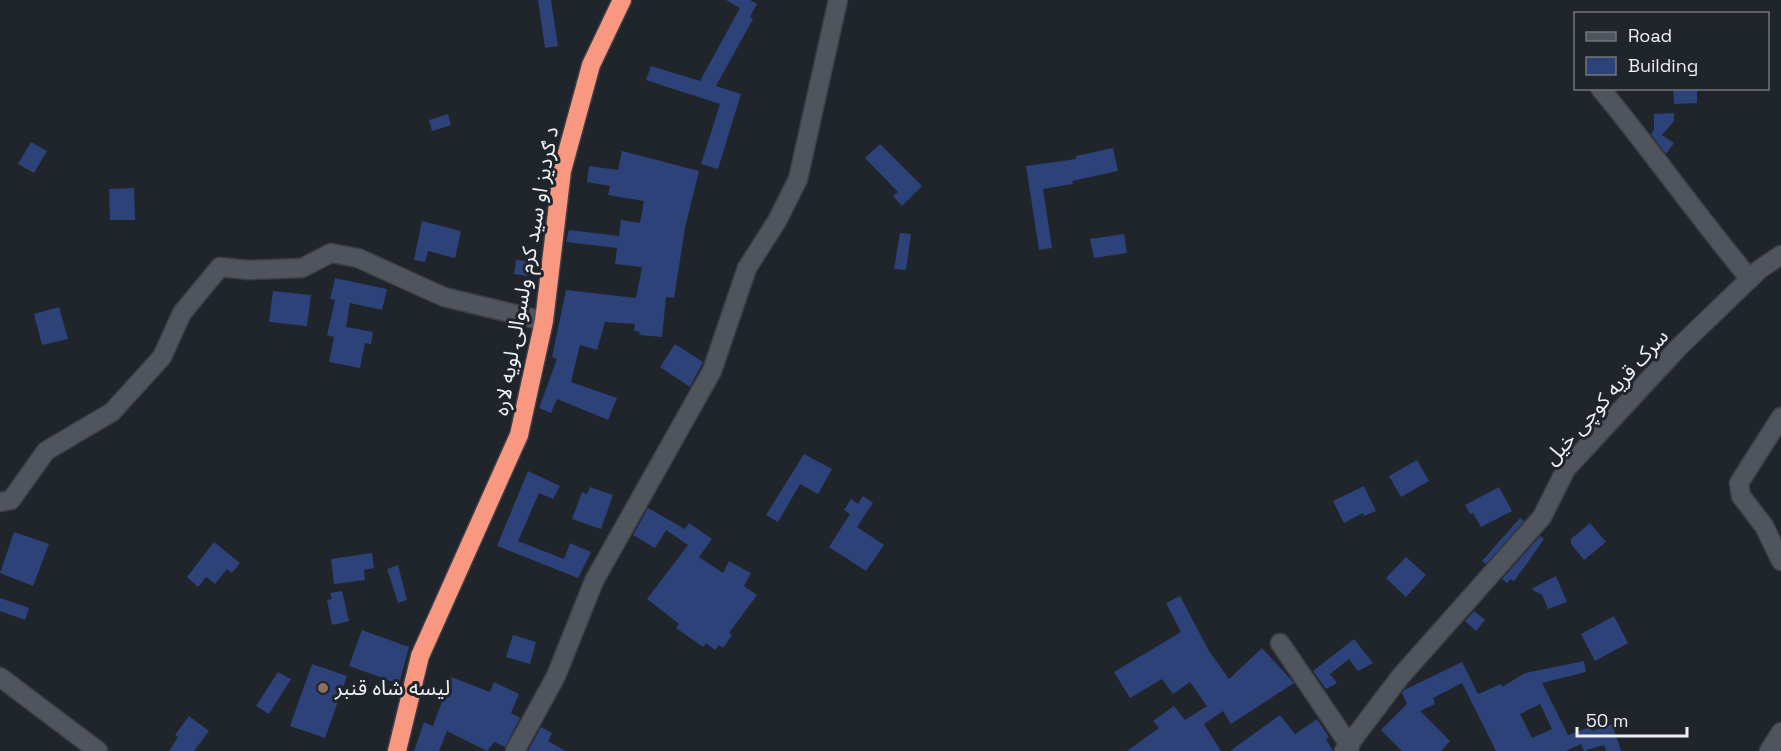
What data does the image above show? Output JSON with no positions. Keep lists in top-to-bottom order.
{
  "streets": {
    "highway": ["د ګردیز او سید کرم ولسوالۍ لویه لاره"],
    "street": ["سرک قریه کوچی خیل"]
  },
  "places": ["لیسه شاه قنبر"],
  "legend": ["Road", "Building"],
  "scale_bar": "50 m"
}
